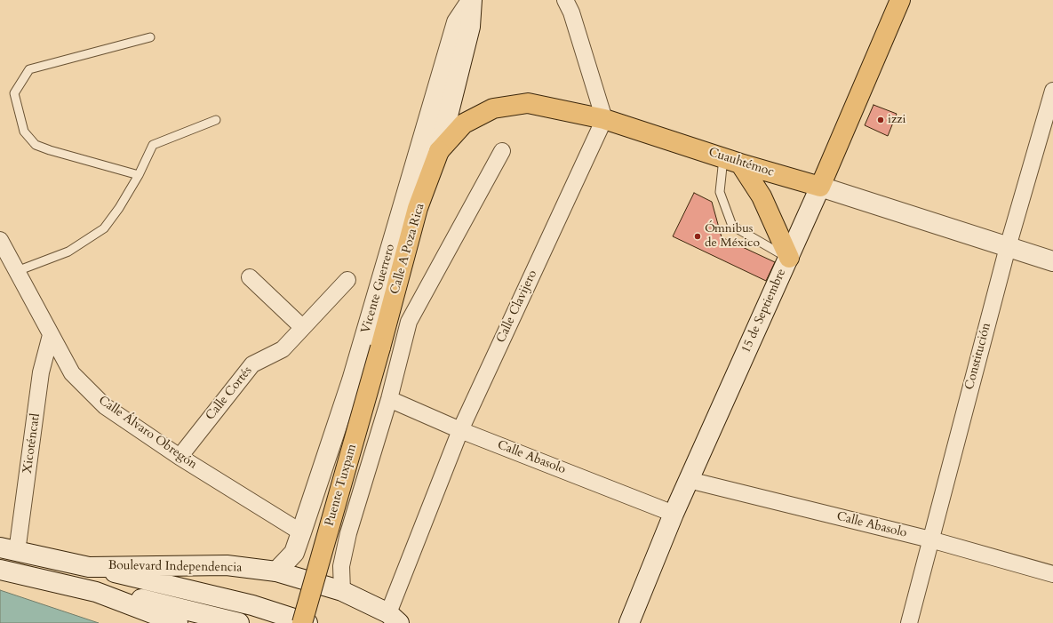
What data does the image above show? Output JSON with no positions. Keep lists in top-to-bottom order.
{
  "streets": {
    "main road": [
      "Cuauhtémoc",
      "Calle A Poza Rica",
      "Vicente Guerrero",
      "15 de Septiembre",
      "Puente Tuxpam",
      "Boulevard Independencia"
    ],
    "street": [
      "Calle Clavijero",
      "Constitución",
      "Calle Cortés",
      "Calle Álvaro Obregón",
      "Xicoténcatl",
      "Calle Abasolo"
    ]
  },
  "crossings": [
    ["Cuauhtémoc", "Calle A Poza Rica"],
    ["Cuauhtémoc", "Vicente Guerrero"],
    ["Cuauhtémoc", "Calle Clavijero"],
    ["Cuauhtémoc", "15 de Septiembre"],
    ["Cuauhtémoc", "Constitución"],
    ["Calle A Poza Rica", "Vicente Guerrero"],
    ["Calle A Poza Rica", "Puente Tuxpam"],
    ["Vicente Guerrero", "Calle Álvaro Obregón"],
    ["Vicente Guerrero", "Boulevard Independencia"],
    ["Calle Clavijero", "Calle Abasolo"],
    ["Calle Clavijero", "Boulevard Independencia"],
    ["15 de Septiembre", "Calle Abasolo"],
    ["Constitución", "Calle Abasolo"],
    ["Calle Cortés", "Calle Álvaro Obregón"],
    ["Calle Álvaro Obregón", "Xicoténcatl"],
    ["Xicoténcatl", "Boulevard Independencia"]
  ],
  "places": ["izzi", "Ómnibus de México"]
}
